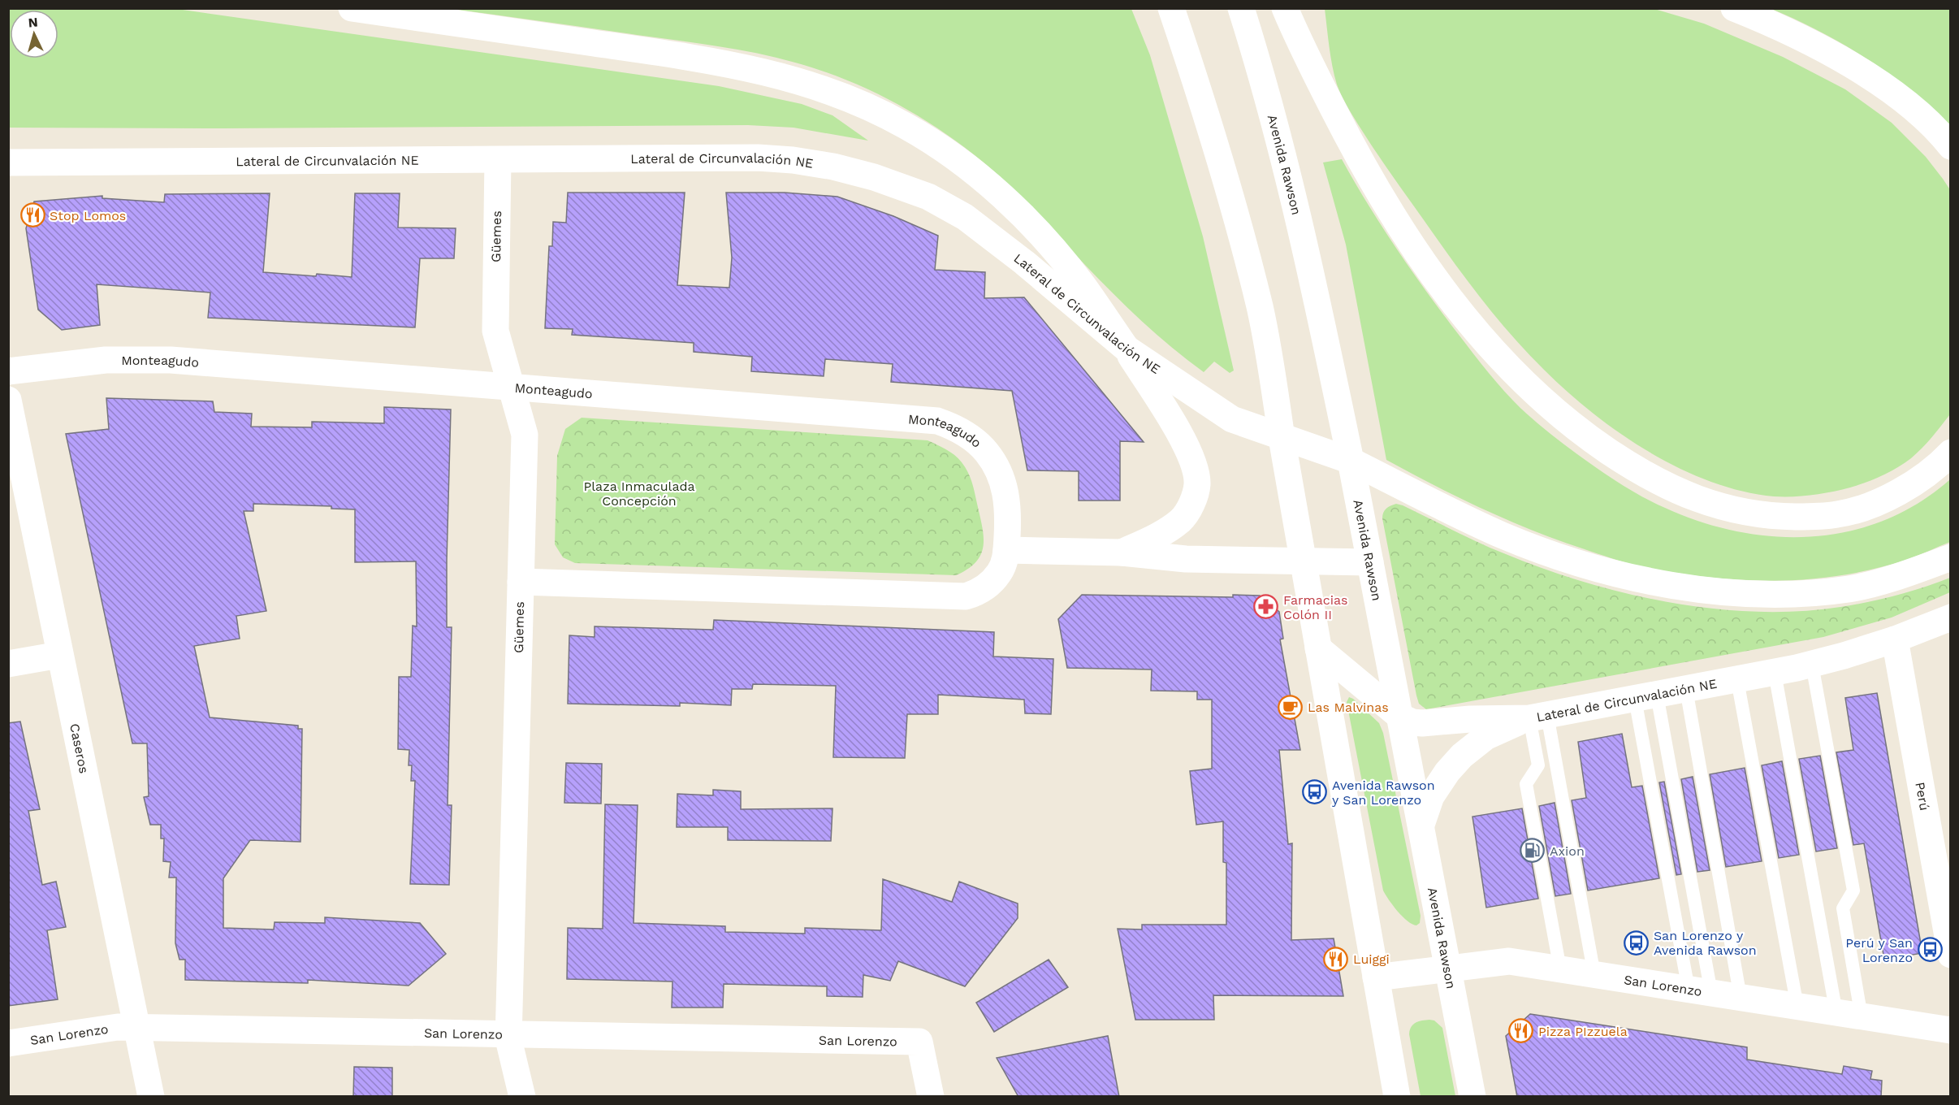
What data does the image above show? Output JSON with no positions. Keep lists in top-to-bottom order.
{
  "streets": {
    "main road": [
      "Lateral de Circunvalación NE",
      "Avenida Rawson",
      "Güemes",
      "Monteagudo",
      "Caseros",
      "Perú",
      "San Lorenzo"
    ]
  },
  "crossings": [
    ["Lateral de Circunvalación NE", "Avenida Rawson"],
    ["Lateral de Circunvalación NE", "Güemes"],
    ["Lateral de Circunvalación NE", "Perú"],
    ["Avenida Rawson", "San Lorenzo"],
    ["Güemes", "Monteagudo"],
    ["Güemes", "San Lorenzo"],
    ["Caseros", "San Lorenzo"]
  ],
  "parks": ["Plaza Inmaculada Concepción"],
  "places": {
    "restaurant": ["Stop Lomos", "Luiggi", "Pizza PIzzuela"],
    "pharmacy": ["Farmacias Colón II"],
    "cafe": ["Las Malvinas"],
    "bus stop": ["Avenida Rawson y San Lorenzo", "San Lorenzo y Avenida Rawson", "Perú y San Lorenzo"],
    "fuel station": ["Axion"]
  },
  "north": "top"
}
